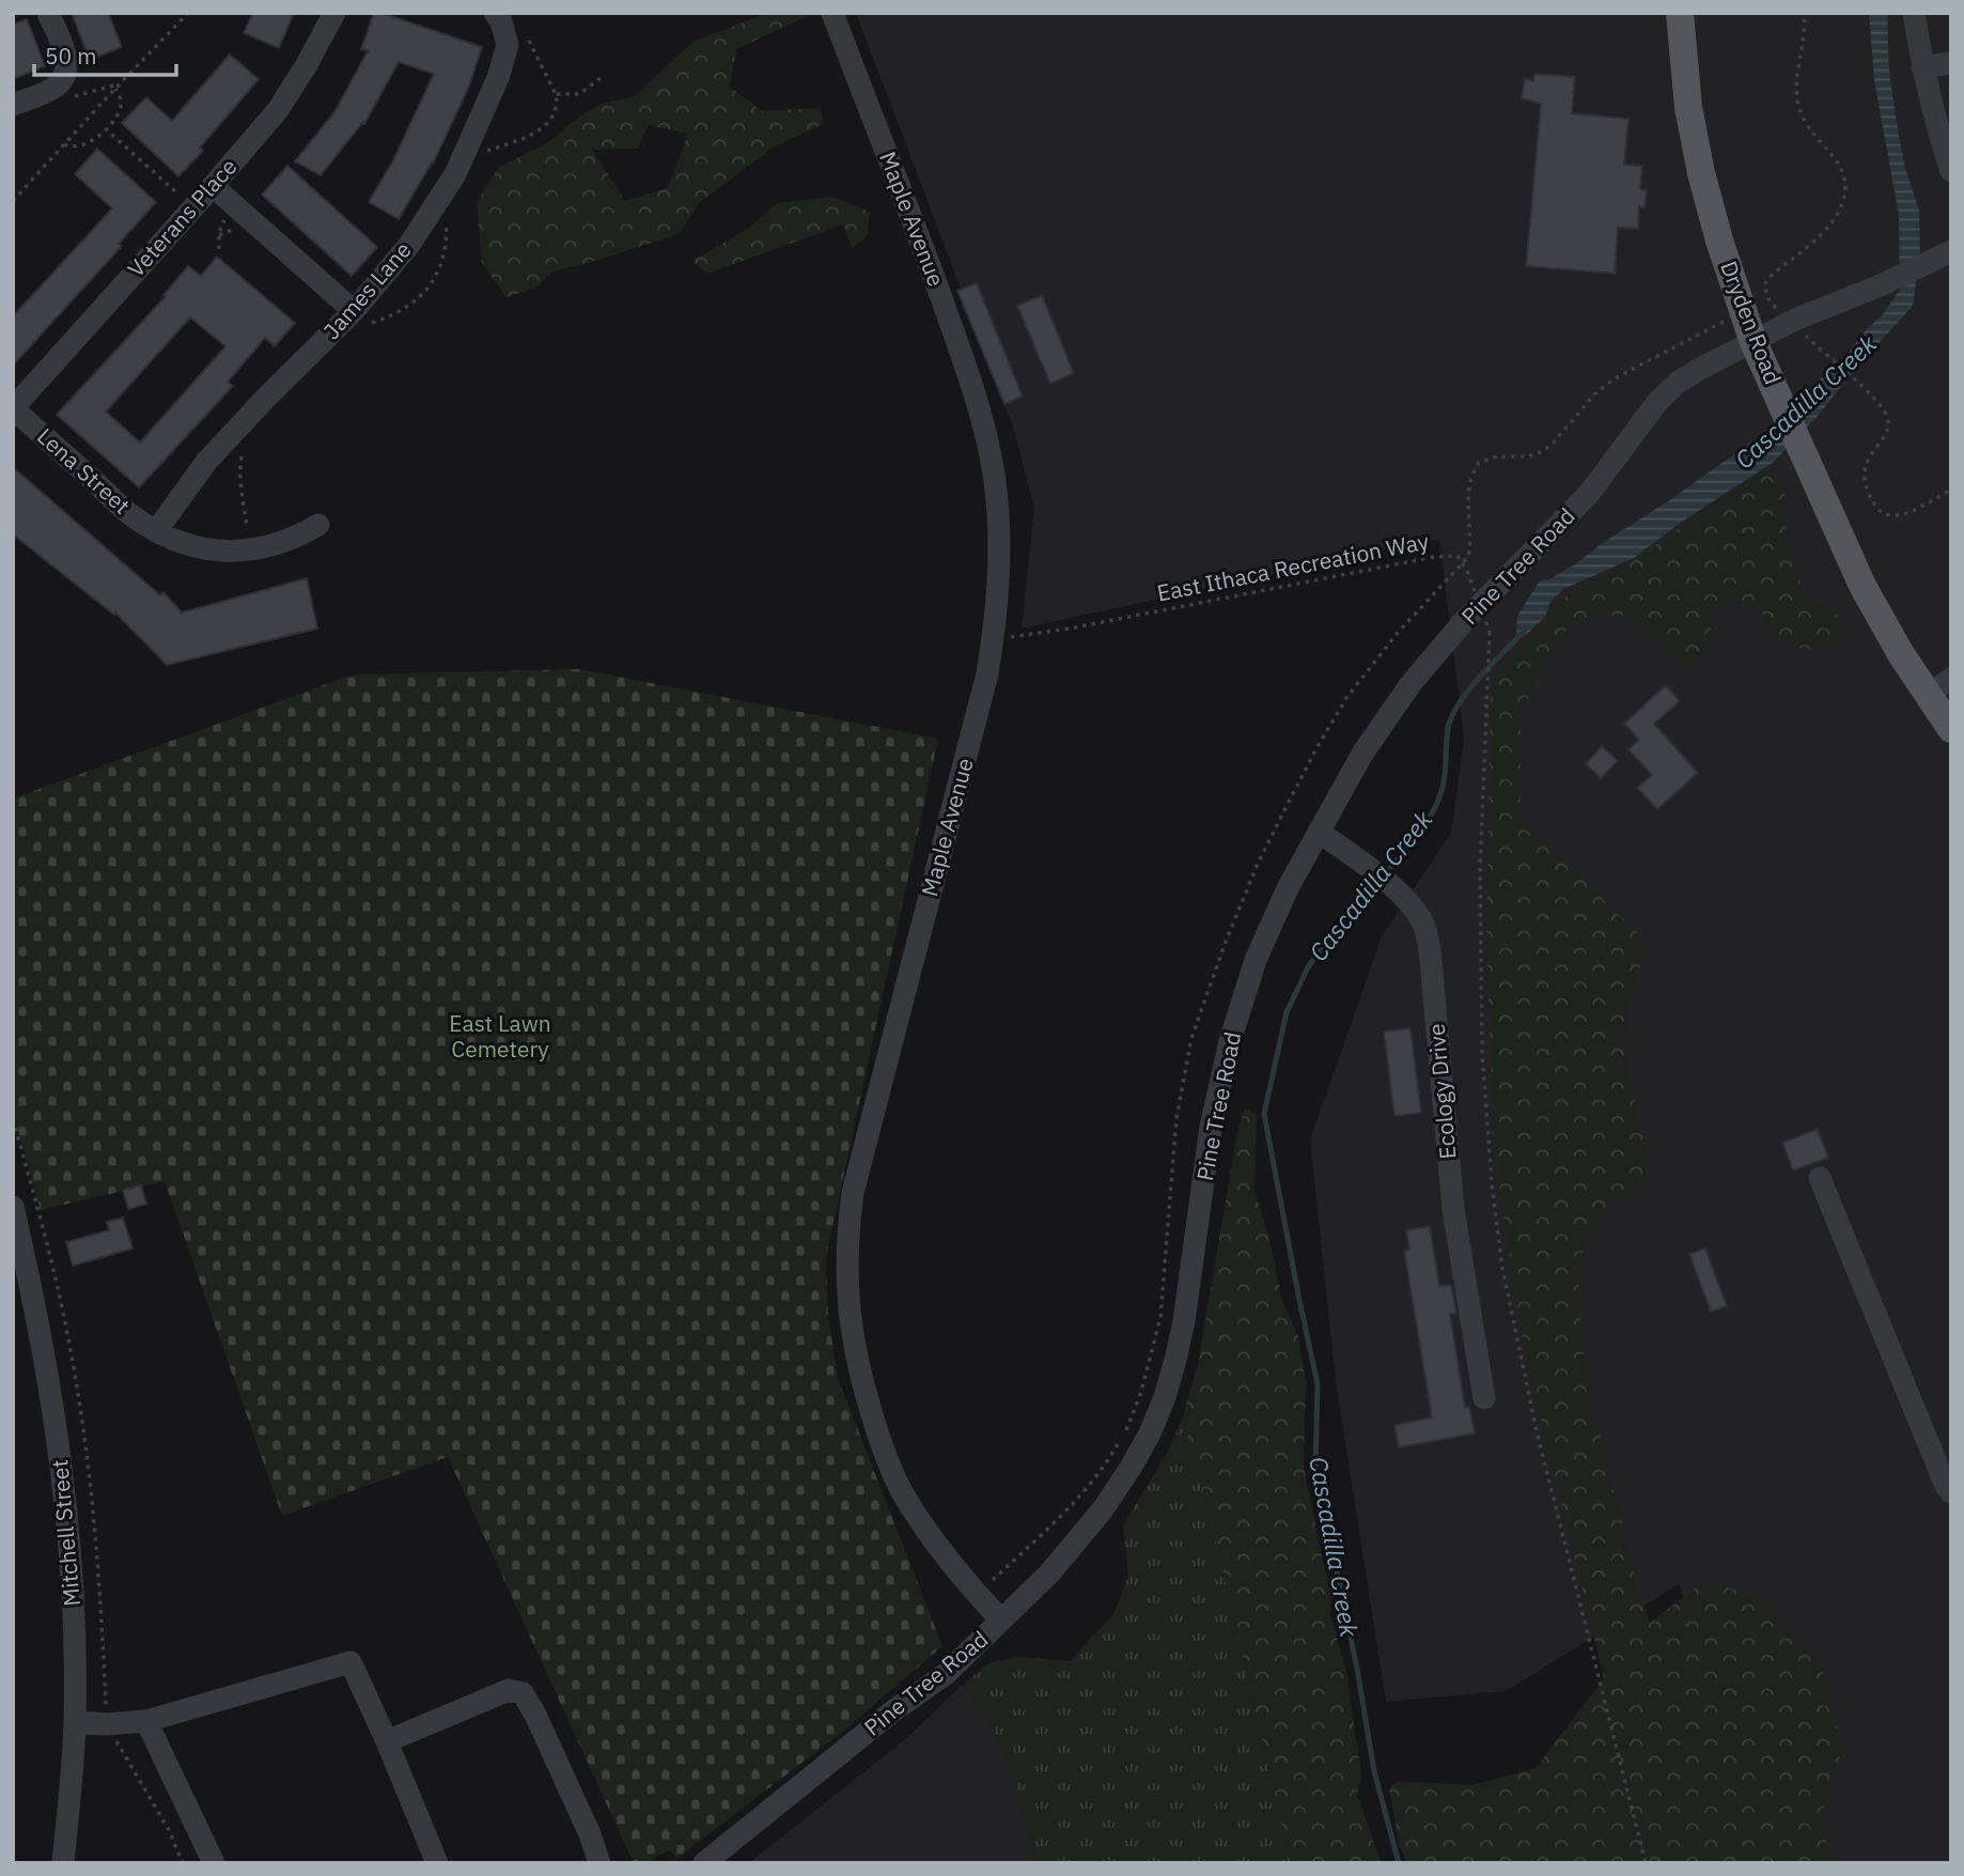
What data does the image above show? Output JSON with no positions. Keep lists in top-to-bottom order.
{
  "streets": {
    "main road": ["Dryden Road"],
    "street": [
      "Veterans Place",
      "Maple Avenue",
      "James Lane",
      "Lena Street",
      "Pine Tree Road",
      "Ecology Drive",
      "Mitchell Street"
    ],
    "path": ["East Ithaca Recreation Way"]
  },
  "crossings": [
    ["Veterans Place", "Lena Street"],
    ["Maple Avenue", "Pine Tree Road"],
    ["James Lane", "Lena Street"],
    ["Dryden Road", "Pine Tree Road"],
    ["Pine Tree Road", "Ecology Drive"]
  ],
  "water": ["Cascadilla Creek"],
  "parks": ["East Lawn Cemetery"],
  "scale_bar": "50 m"
}
